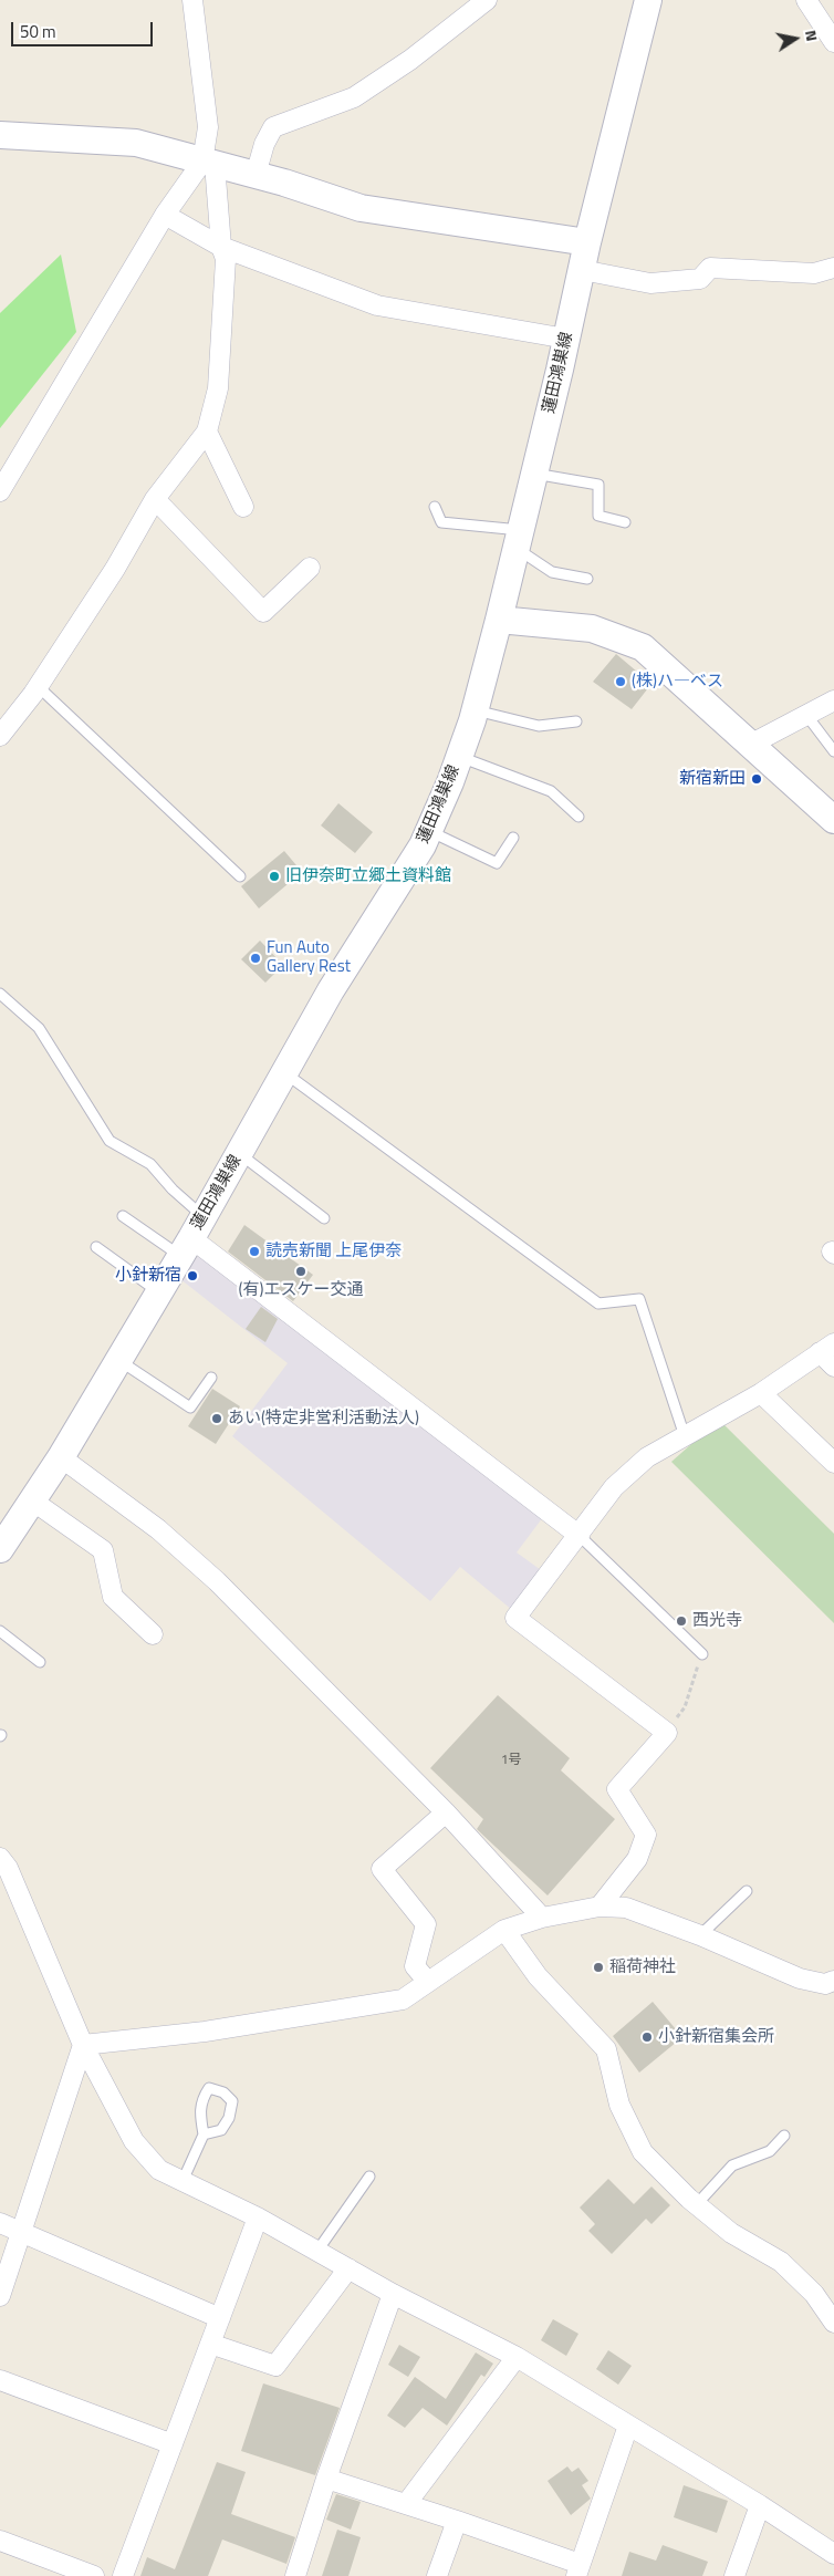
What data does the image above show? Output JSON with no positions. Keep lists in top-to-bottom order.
{
  "streets": {
    "main road": ["蓮田鴻巣線"]
  },
  "places": [
    "(株)ハ―ベス",
    "新宿新田",
    "旧伊奈町立郷土資料館",
    "Fun Auto Gallery Rest",
    "読売新聞 上尾伊奈",
    "(有)エスケー交通",
    "小針新宿",
    "あい(特定非営利活動法人)",
    "西光寺",
    "稲荷神社",
    "小針新宿集会所"
  ],
  "house_numbers": ["1号"],
  "scale_bar": "50 m",
  "north": "right"
}
